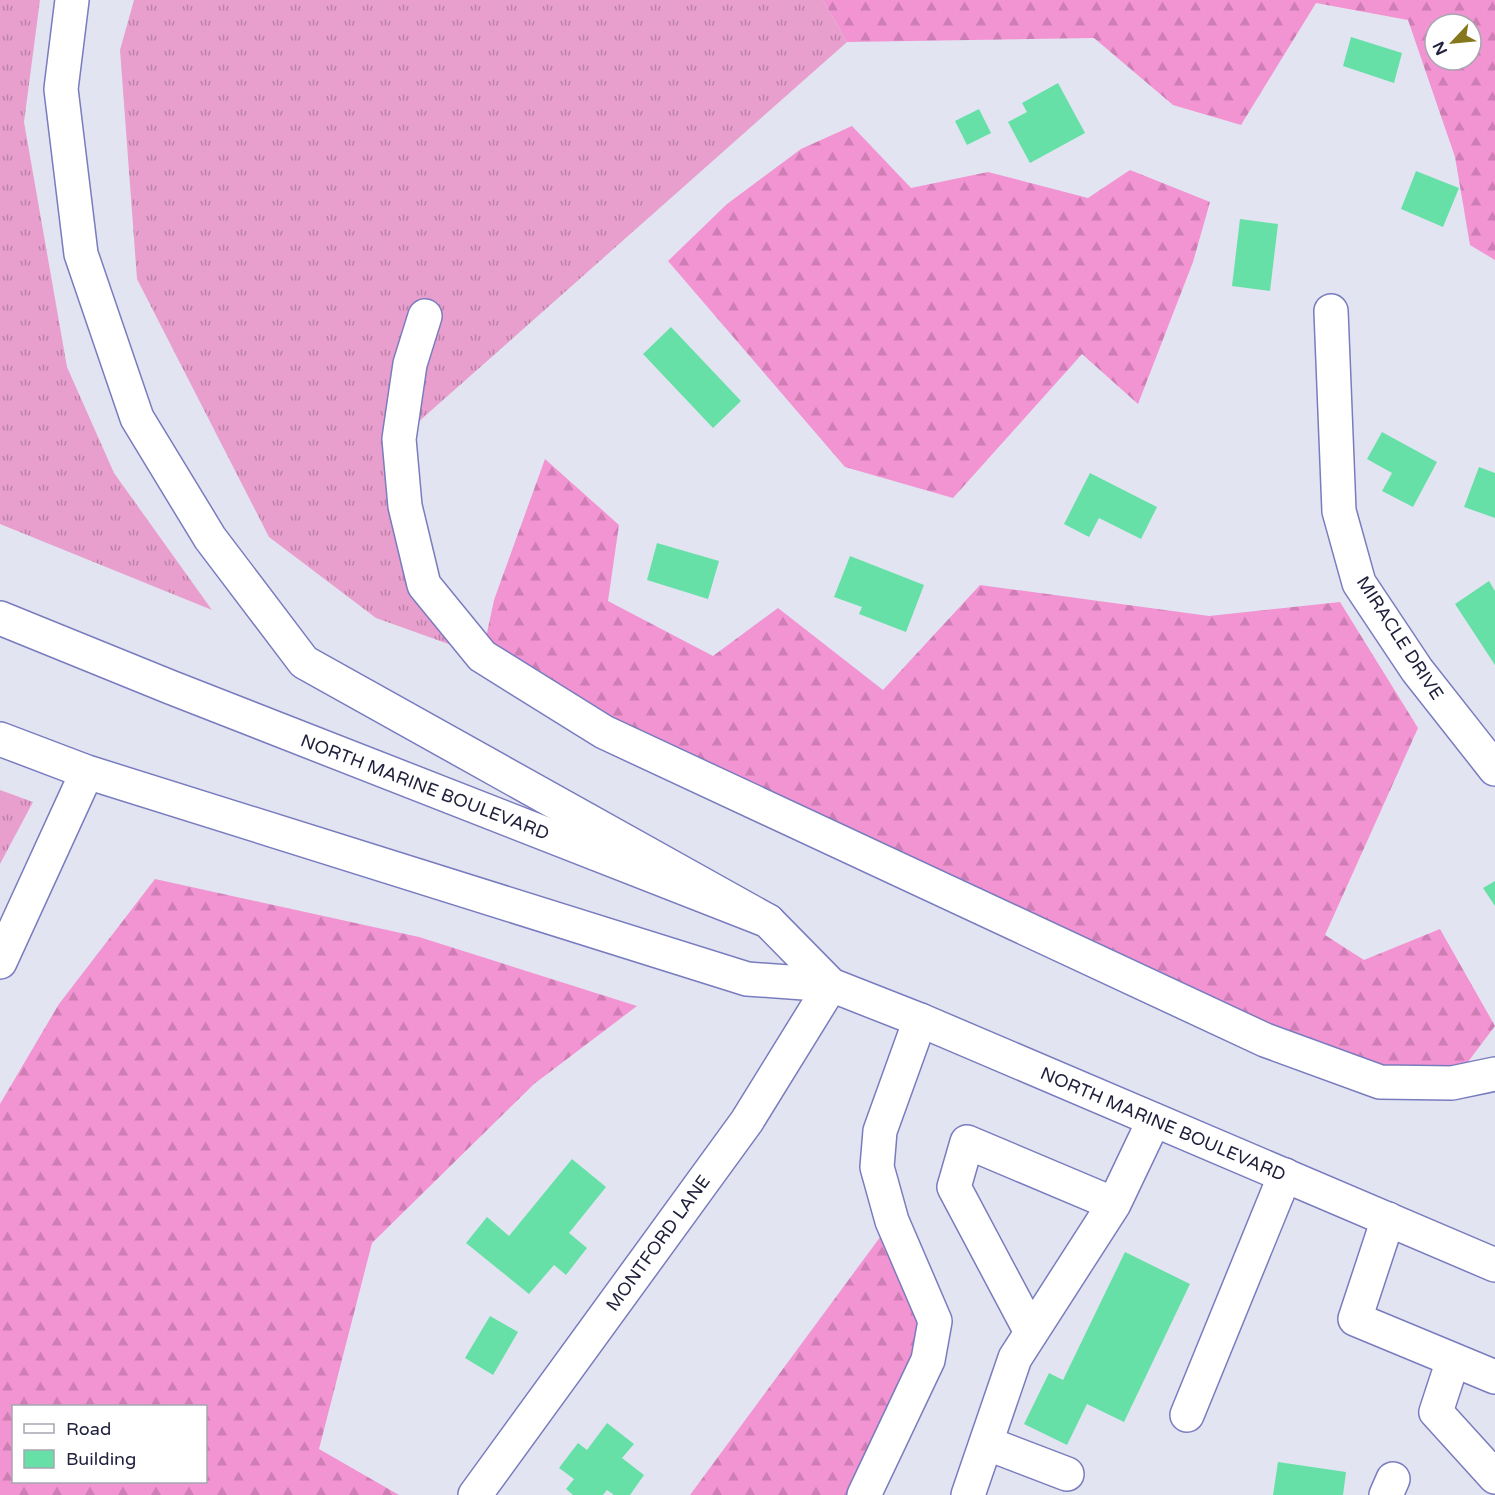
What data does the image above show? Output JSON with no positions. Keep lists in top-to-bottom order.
{
  "streets": {
    "main road": ["MIRACLE DRIVE", "NORTH MARINE BOULEVARD", "MONTFORD LANE"]
  },
  "crossings": [
    ["NORTH MARINE BOULEVARD", "MONTFORD LANE"]
  ],
  "legend": ["Road", "Building"],
  "north": "bottom left"
}
